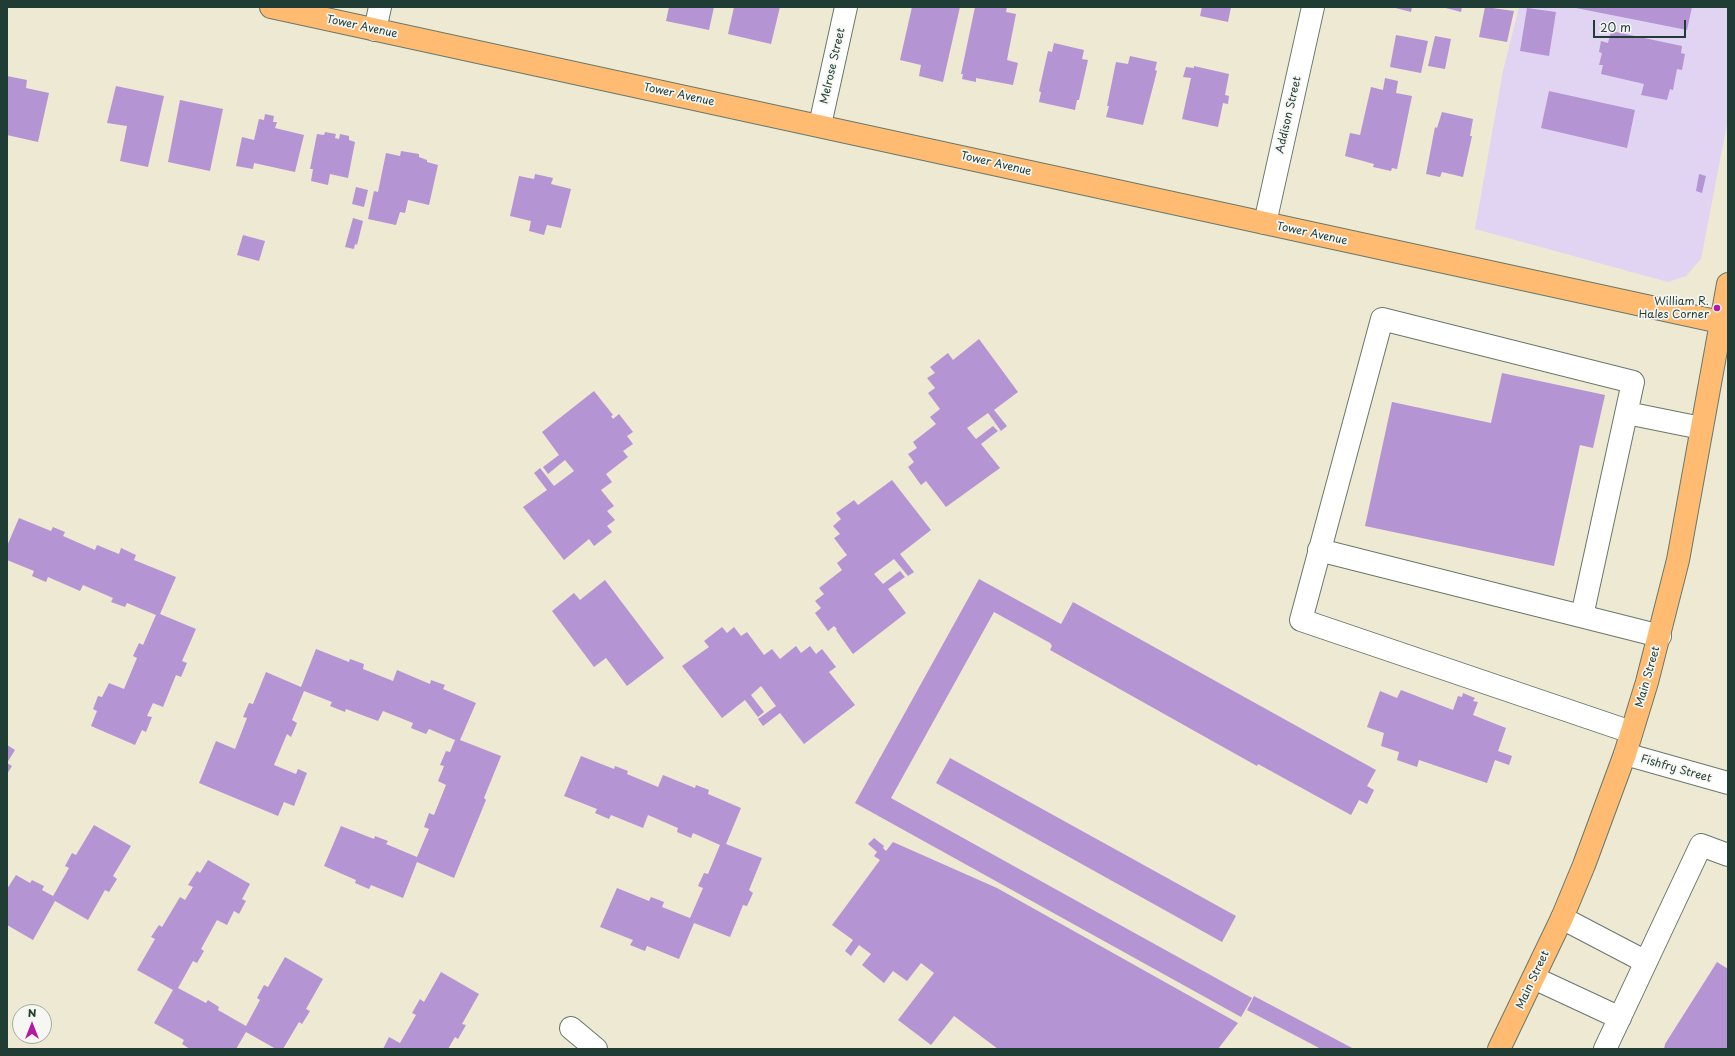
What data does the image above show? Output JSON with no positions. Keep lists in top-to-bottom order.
{
  "streets": {
    "main road": ["Tower Avenue", "Main Street"],
    "street": ["Melrose Street", "Addison Street", "Fishfry Street"]
  },
  "crossings": [
    ["Tower Avenue", "Melrose Street"],
    ["Tower Avenue", "Addison Street"],
    ["Tower Avenue", "Main Street"],
    ["Main Street", "Fishfry Street"]
  ],
  "places": ["William R. Hales Corner"],
  "scale_bar": "20 m",
  "north": "top"
}
